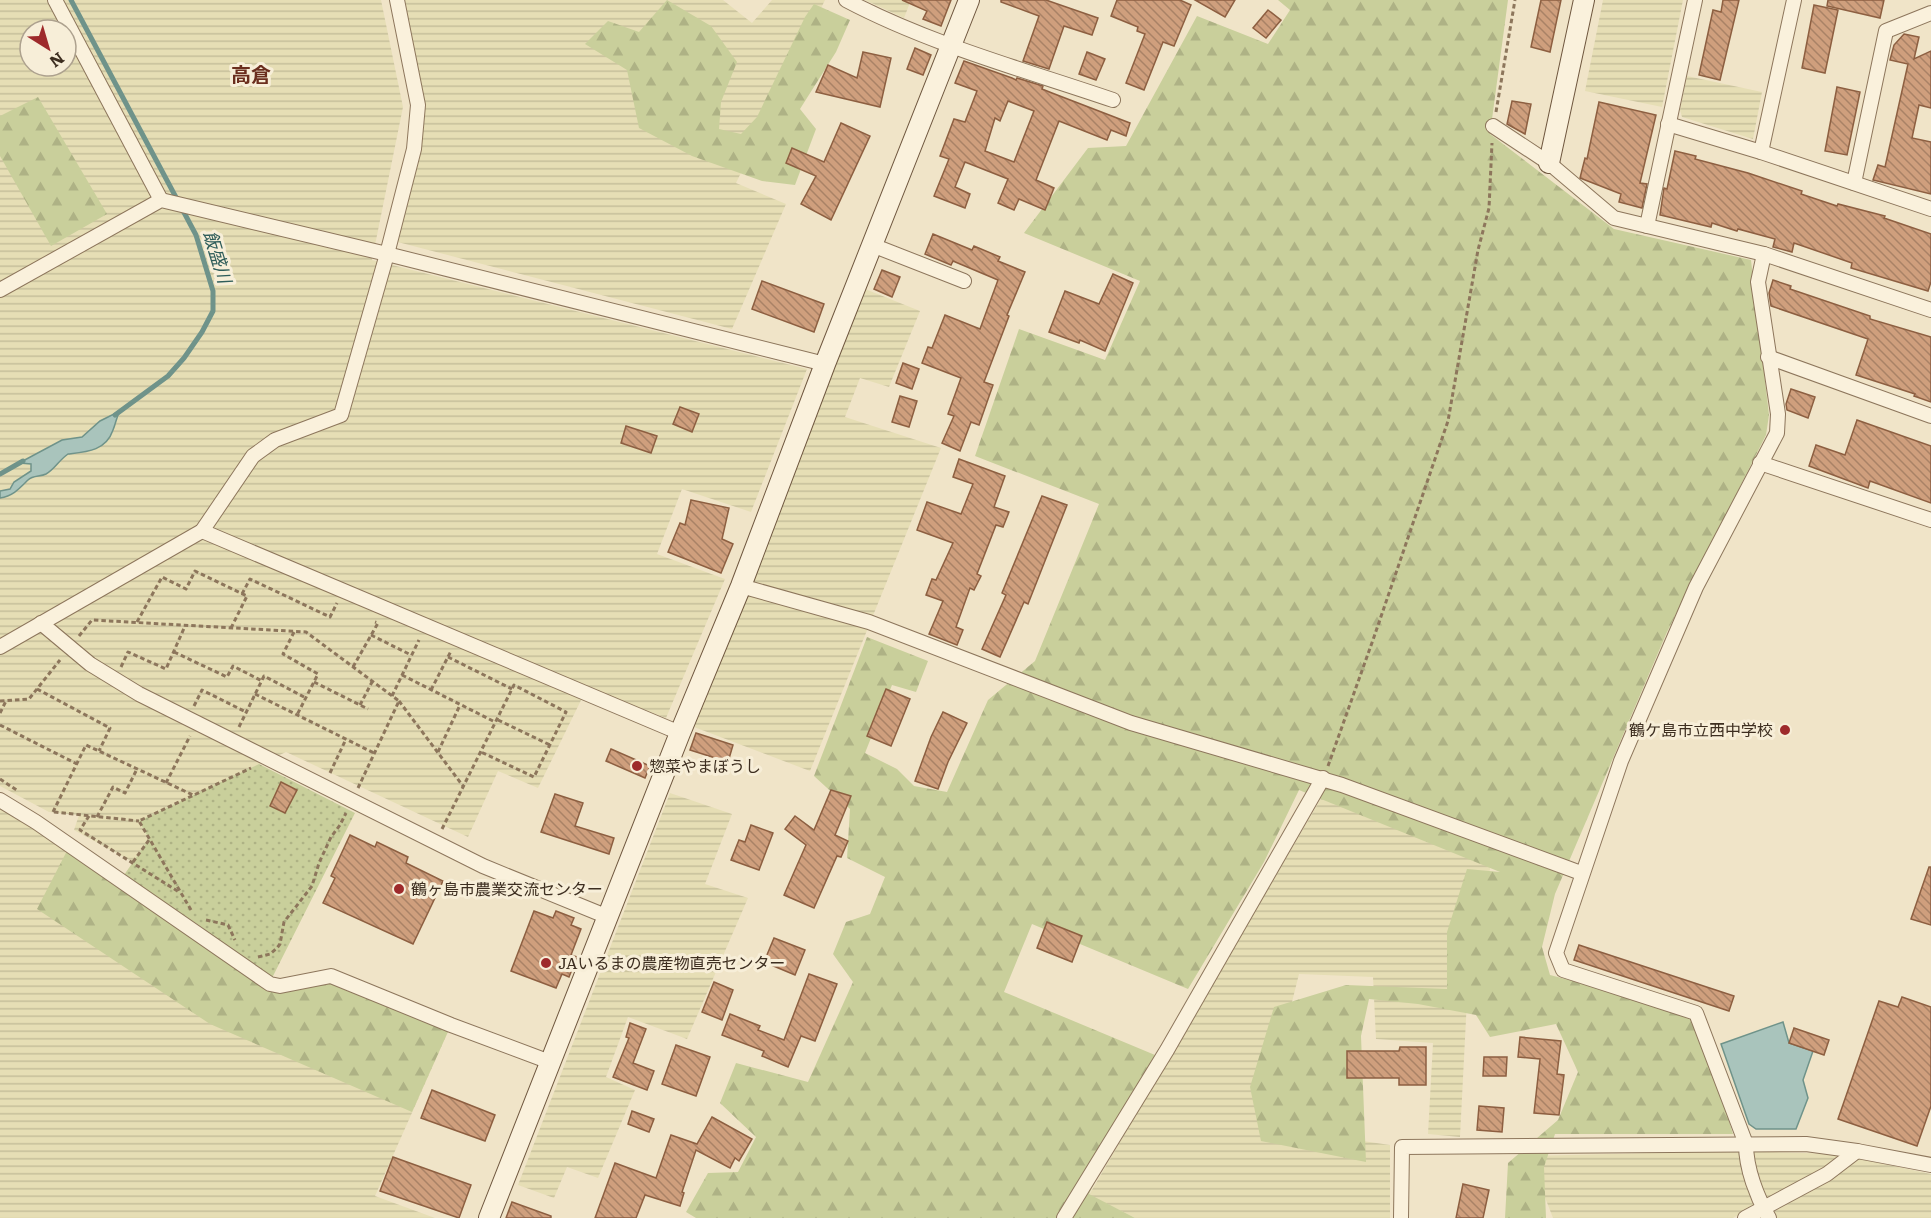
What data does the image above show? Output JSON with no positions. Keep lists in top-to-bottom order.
{
  "districts": ["高倉"],
  "water": ["飯盛川"],
  "places": [
    "鶴ケ島市立西中学校",
    "惣菜やまぼうし",
    "鶴ヶ島市農業交流センター",
    "JAいるまの農産物直売センター"
  ],
  "north": "bottom right"
}
